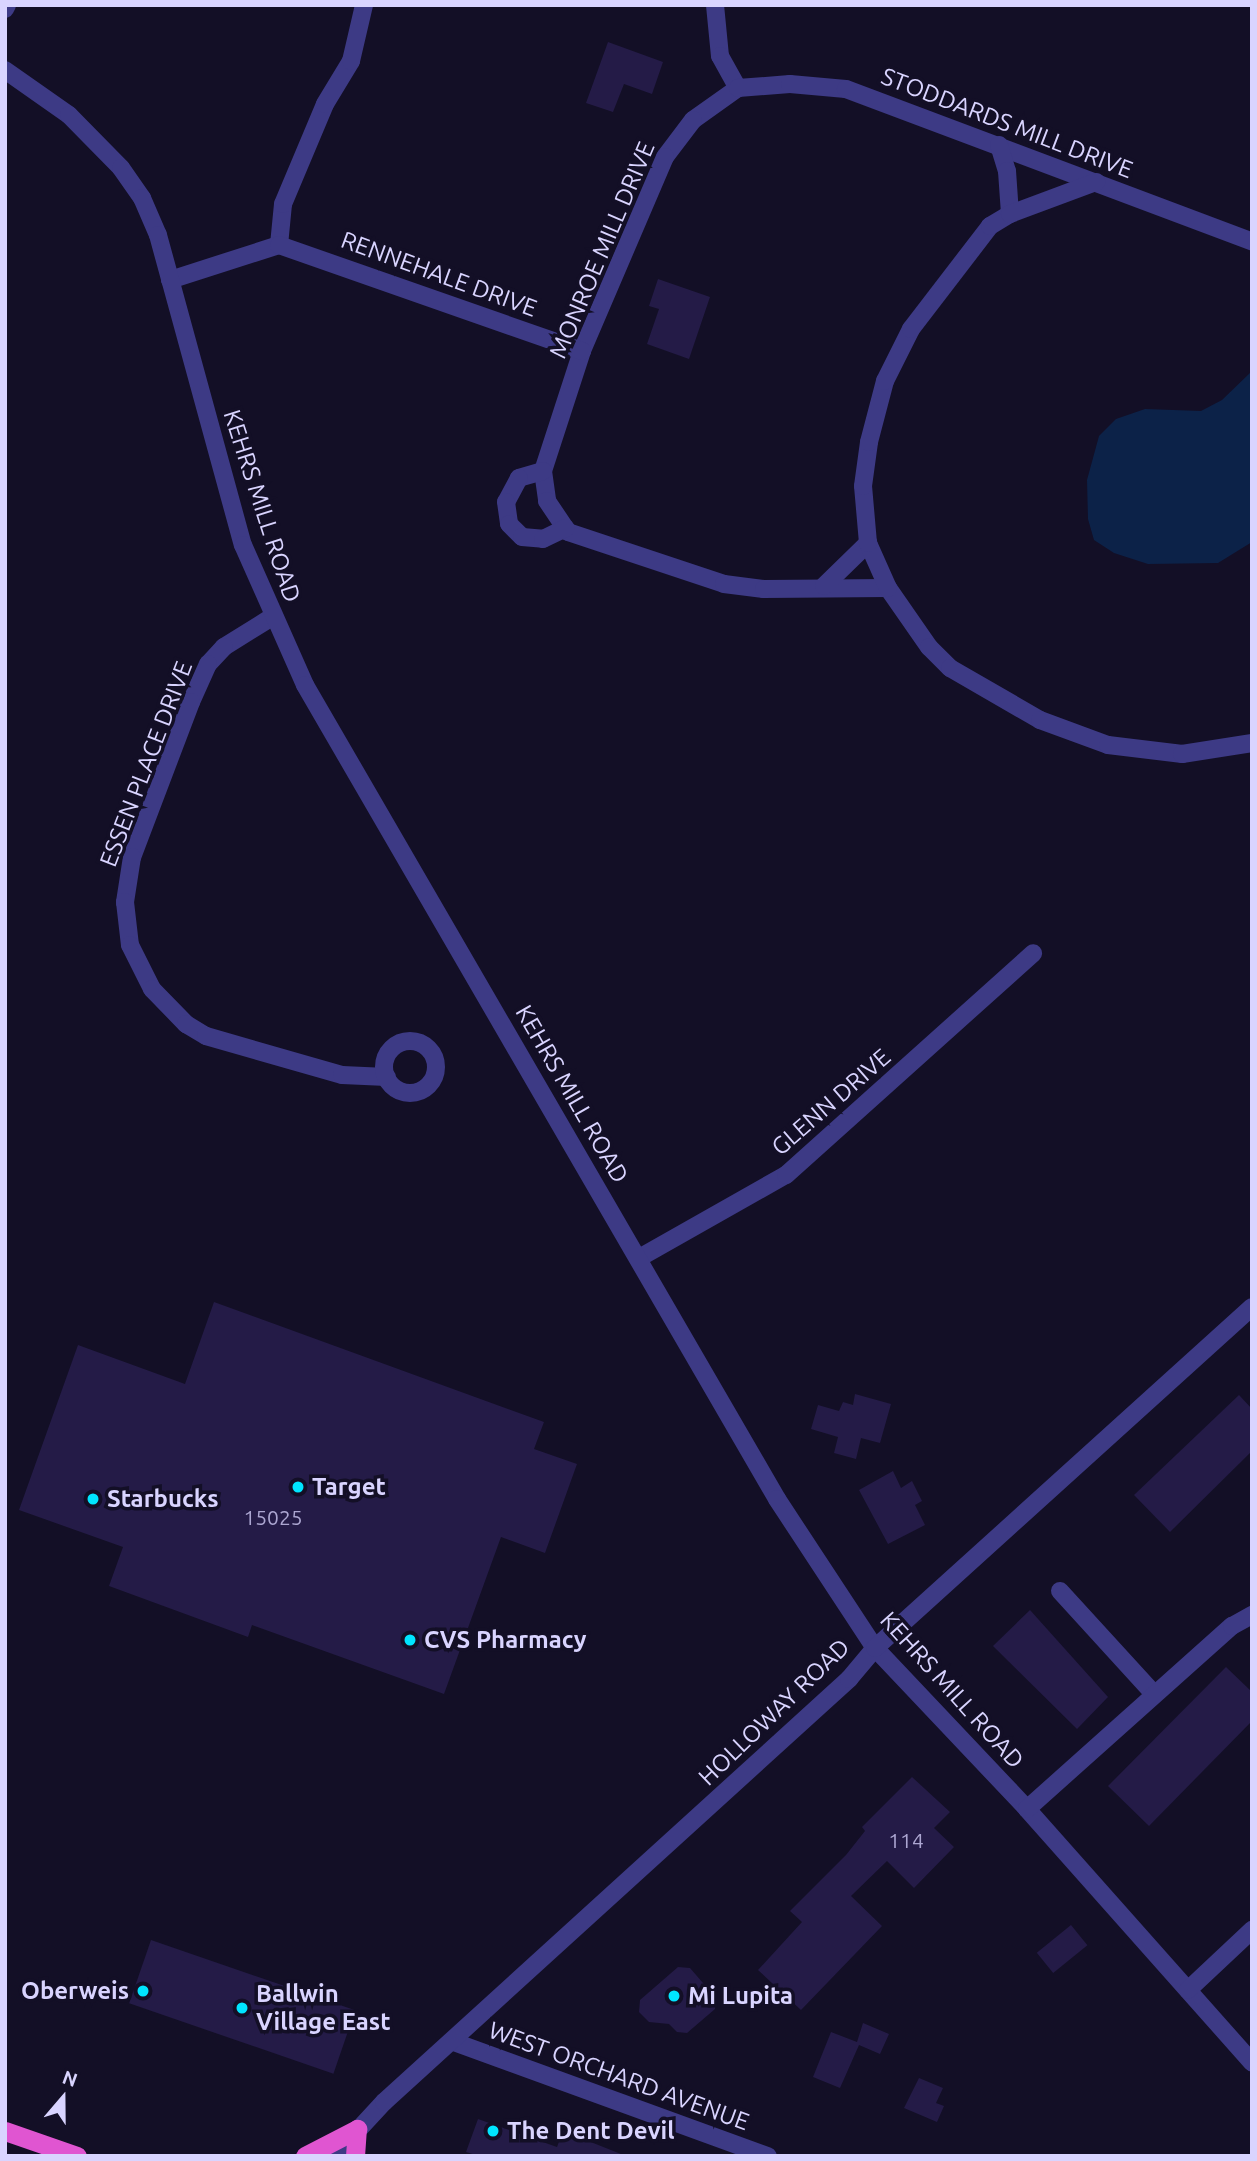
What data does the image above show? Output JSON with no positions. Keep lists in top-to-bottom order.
{
  "streets": {
    "street": [
      "STODDARDS MILL DRIVE",
      "MONROE MILL DRIVE",
      "RENNEHALE DRIVE",
      "KEHRS MILL ROAD",
      "ESSEN PLACE DRIVE",
      "GLENN DRIVE",
      "HOLLOWAY ROAD",
      "WEST ORCHARD AVENUE"
    ]
  },
  "crossings": [
    ["STODDARDS MILL DRIVE", "MONROE MILL DRIVE"],
    ["MONROE MILL DRIVE", "RENNEHALE DRIVE"],
    ["KEHRS MILL ROAD", "ESSEN PLACE DRIVE"],
    ["KEHRS MILL ROAD", "GLENN DRIVE"],
    ["KEHRS MILL ROAD", "HOLLOWAY ROAD"],
    ["HOLLOWAY ROAD", "WEST ORCHARD AVENUE"]
  ],
  "places": [
    "Target",
    "Starbucks",
    "CVS Pharmacy",
    "Oberweis",
    "Mi Lupita",
    "Ballwin Village East",
    "The Dent Devil"
  ],
  "house_numbers": ["15025", "114"],
  "north": "top"
}
